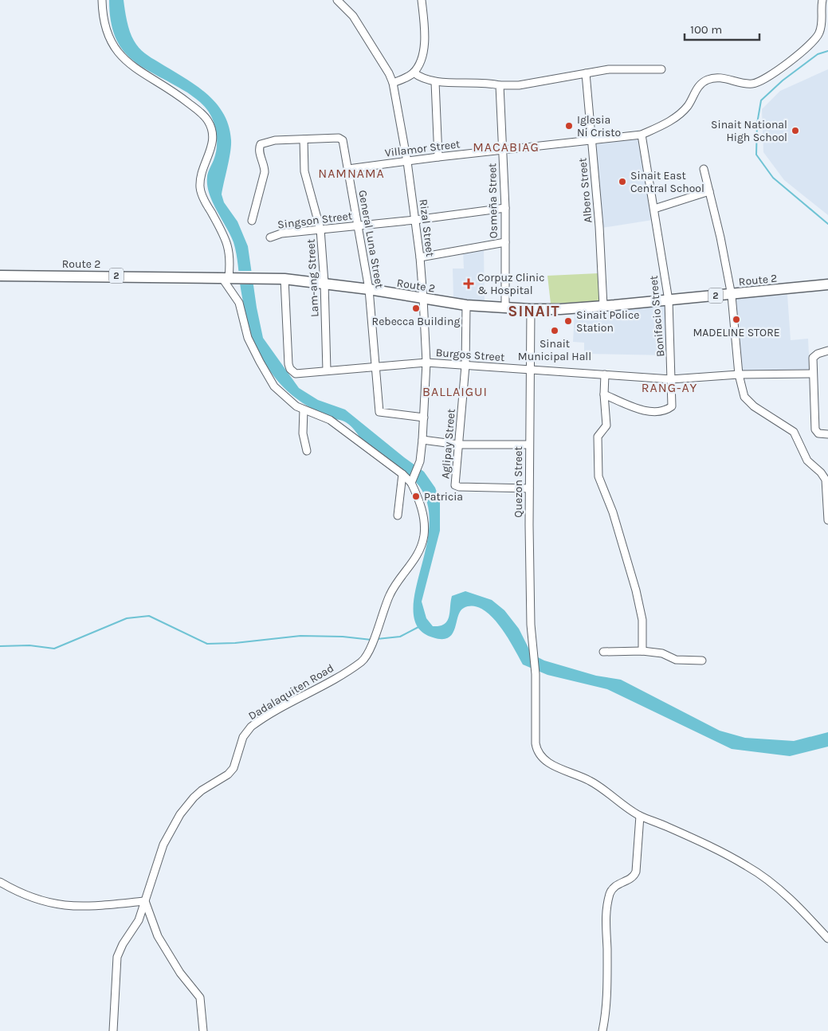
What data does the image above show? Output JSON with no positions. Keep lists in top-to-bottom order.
{
  "streets": {
    "highway": ["Route 2", "2"],
    "street": [
      "Villamor Street",
      "Albero Street",
      "Osmeña Street",
      "Singson Street",
      "Rizal Street",
      "General Luna Street",
      "Lam-ang Street",
      "Bonifacio Street",
      "Burgos Street",
      "Aglipay Street",
      "Quezon Street",
      "Dadalaquiten Road"
    ]
  },
  "crossings": [
    ["Villamor Street", "Albero Street"],
    ["Villamor Street", "Osmeña Street"],
    ["Villamor Street", "Rizal Street"],
    ["Villamor Street", "General Luna Street"],
    ["Villamor Street", "Bonifacio Street"],
    ["Albero Street", "Route 2"],
    ["Osmeña Street", "Singson Street"],
    ["Osmeña Street", "Route 2"],
    ["Singson Street", "Rizal Street"],
    ["Singson Street", "General Luna Street"],
    ["Singson Street", "Lam-ang Street"],
    ["Rizal Street", "General Luna Street"],
    ["Rizal Street", "Route 2"],
    ["Rizal Street", "Burgos Street"],
    ["Rizal Street", "Dadalaquiten Road"],
    ["General Luna Street", "Route 2"],
    ["General Luna Street", "Lam-ang Street"],
    ["General Luna Street", "Burgos Street"],
    ["Route 2", "Lam-ang Street"],
    ["Route 2", "Bonifacio Street"],
    ["Route 2", "Burgos Street"],
    ["Route 2", "Aglipay Street"],
    ["Route 2", "Quezon Street"],
    ["Lam-ang Street", "Burgos Street"],
    ["Bonifacio Street", "Burgos Street"],
    ["Burgos Street", "Aglipay Street"],
    ["Burgos Street", "Quezon Street"],
    ["Aglipay Street", "Quezon Street"]
  ],
  "districts": [
    "MACABIAG",
    "NAMNAMA",
    "SINAIT",
    "RANG-AY",
    "BALLAIGUI"
  ],
  "places": {
    "other": [
      "Iglesia Ni Cristo",
      "Sinait National High School",
      "Sinait East Central School",
      "Rebecca Building",
      "MADELINE STORE",
      "Sinait Police Station",
      "Sinait Municipal Hall",
      "Patricia"
    ],
    "health": ["Corpuz Clinic & Hospital"]
  },
  "scale_bar": "100 m"
}
